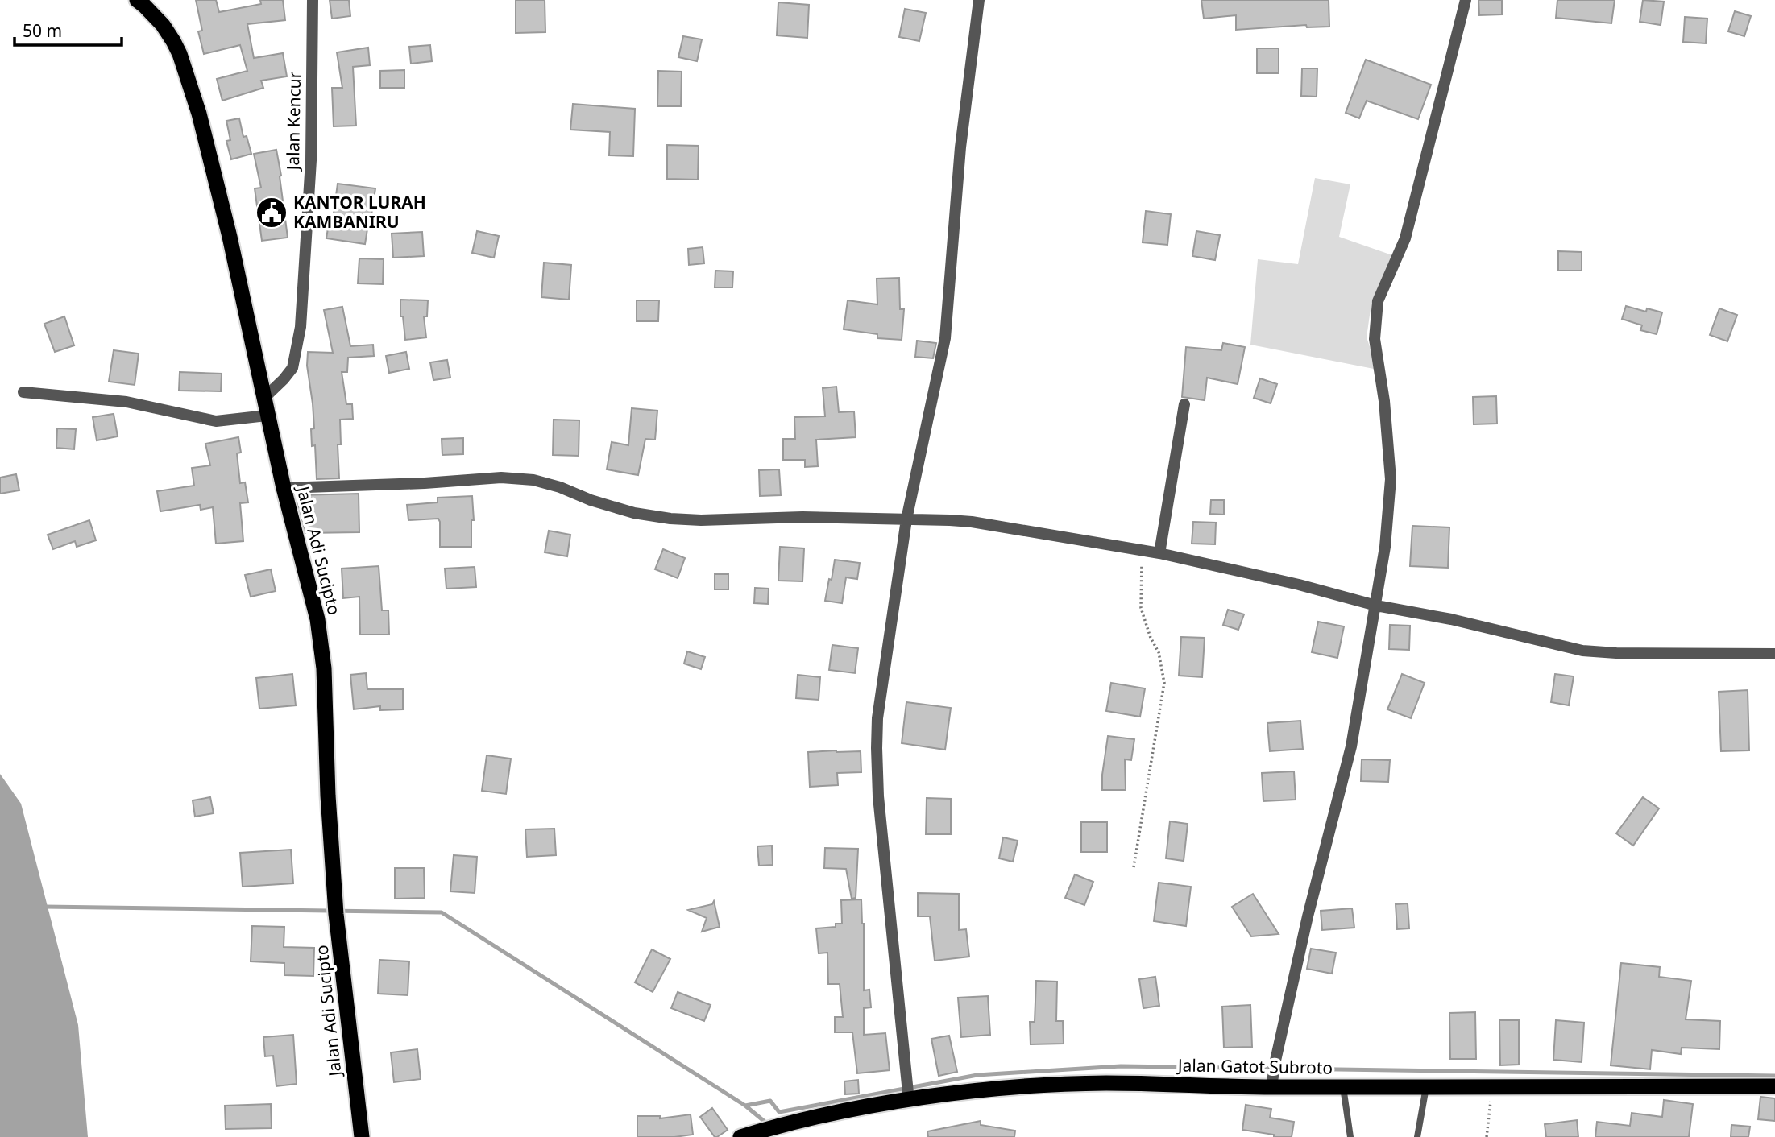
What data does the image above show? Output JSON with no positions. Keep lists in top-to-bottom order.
{
  "streets": {
    "highway": ["Jalan Adi Sucipto", "Jalan Gatot Subroto"],
    "street": ["Jalan Kencur"]
  },
  "crossings": [
    ["Jalan Kencur", "Jalan Adi Sucipto"]
  ],
  "places": {
    "public building": ["KANTOR LURAH KAMBANIRU"]
  },
  "scale_bar": "50 m"
}
